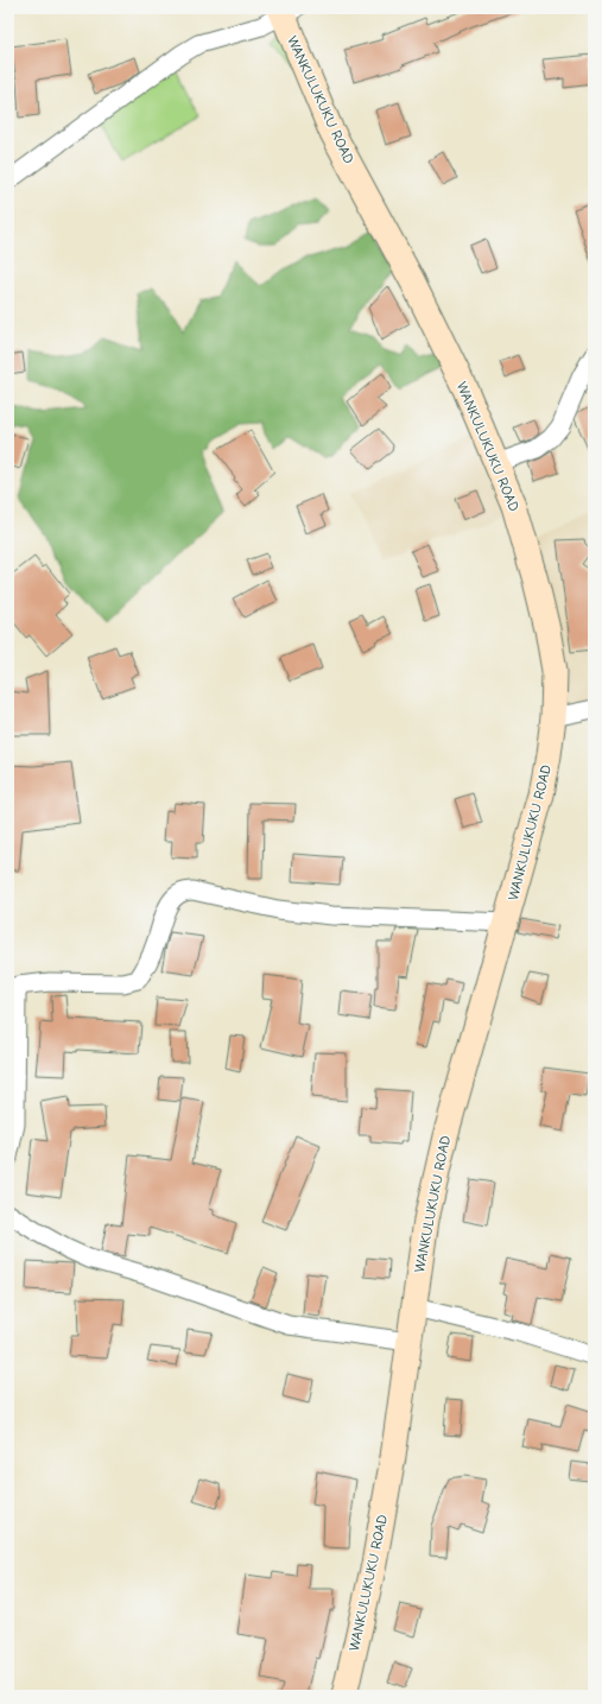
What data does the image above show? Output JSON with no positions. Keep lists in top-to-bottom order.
{
  "streets": {
    "main road": ["WANKULUKUKU ROAD"]
  }
}
